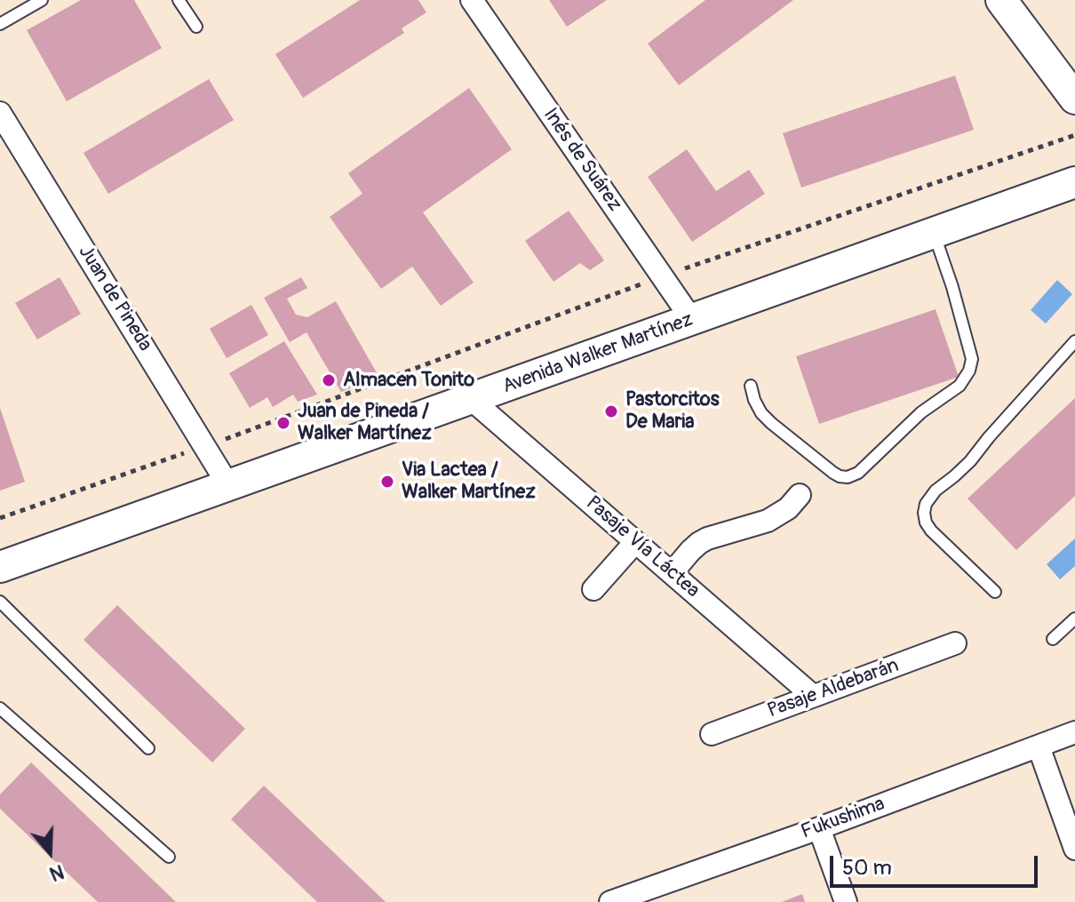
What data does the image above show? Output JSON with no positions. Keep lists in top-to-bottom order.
{
  "streets": {
    "main road": ["Avenida Walker Martínez"],
    "street": [
      "Inés de Suárez",
      "Juan de Pineda",
      "Pasaje Vía Láctea",
      "Pasaje Aldebarán",
      "Fukushima"
    ]
  },
  "crossings": [
    ["Inés de Suárez", "Avenida Walker Martínez"],
    ["Juan de Pineda", "Avenida Walker Martínez"],
    ["Avenida Walker Martínez", "Pasaje Vía Láctea"],
    ["Pasaje Vía Láctea", "Pasaje Aldebarán"]
  ],
  "places": [
    "Almacen Tonito",
    "Pastorcitos De Maria",
    "Juan de Pineda / Walker Martínez",
    "Via Lactea / Walker Martínez"
  ],
  "scale_bar": "50 m",
  "north": "bottom"
}
